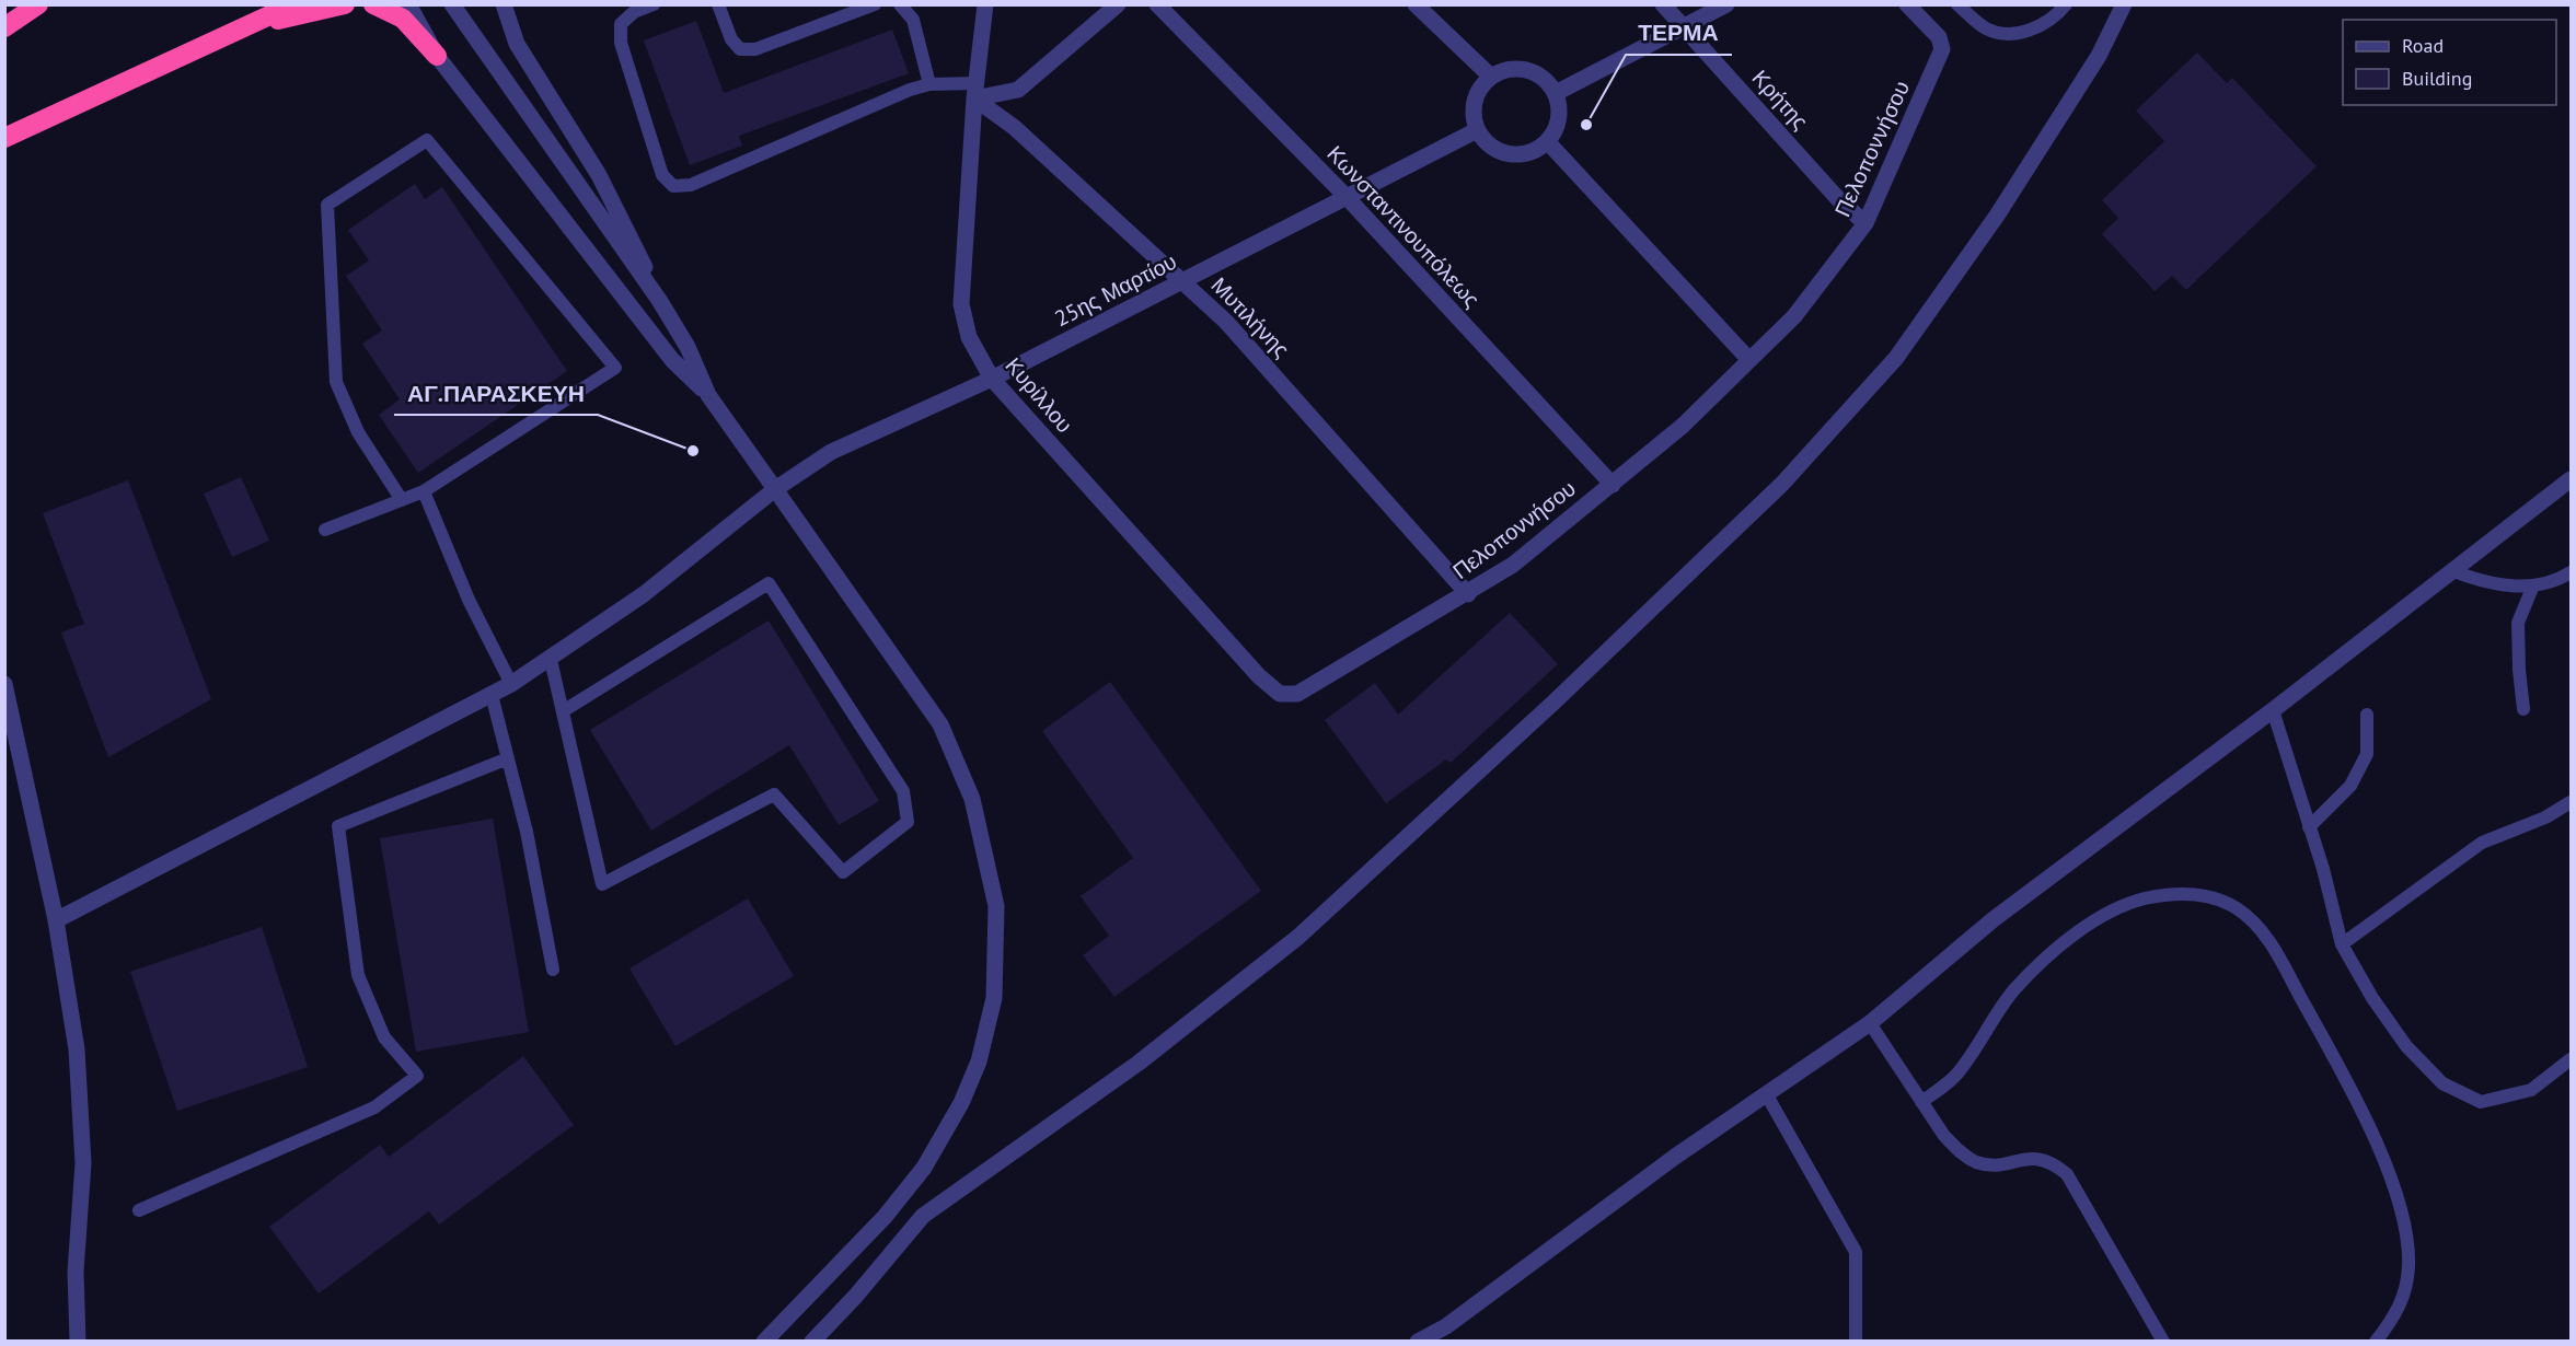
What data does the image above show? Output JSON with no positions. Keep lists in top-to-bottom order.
{
  "streets": {
    "street": [
      "Κρήτης",
      "Πελοποννήσου",
      "Κωνσταντινουπόλεως",
      "25ης Μαρτίου",
      "Μυτιλήνης",
      "Κυρίλλου"
    ]
  },
  "crossings": [
    ["Κρήτης", "Πελοποννήσου"],
    ["Πελοποννήσου", "Κωνσταντινουπόλεως"],
    ["Πελοποννήσου", "Μυτιλήνης"],
    ["Πελοποννήσου", "Κυρίλλου"],
    ["Κωνσταντινουπόλεως", "25ης Μαρτίου"],
    ["25ης Μαρτίου", "Μυτιλήνης"],
    ["25ης Μαρτίου", "Κυρίλλου"],
    ["Μυτιλήνης", "Κυρίλλου"]
  ],
  "places": ["ΤΕΡΜΑ", "ΑΓ.ΠΑΡΑΣΚΕΥΗ"],
  "legend": ["Road", "Building"]
}
